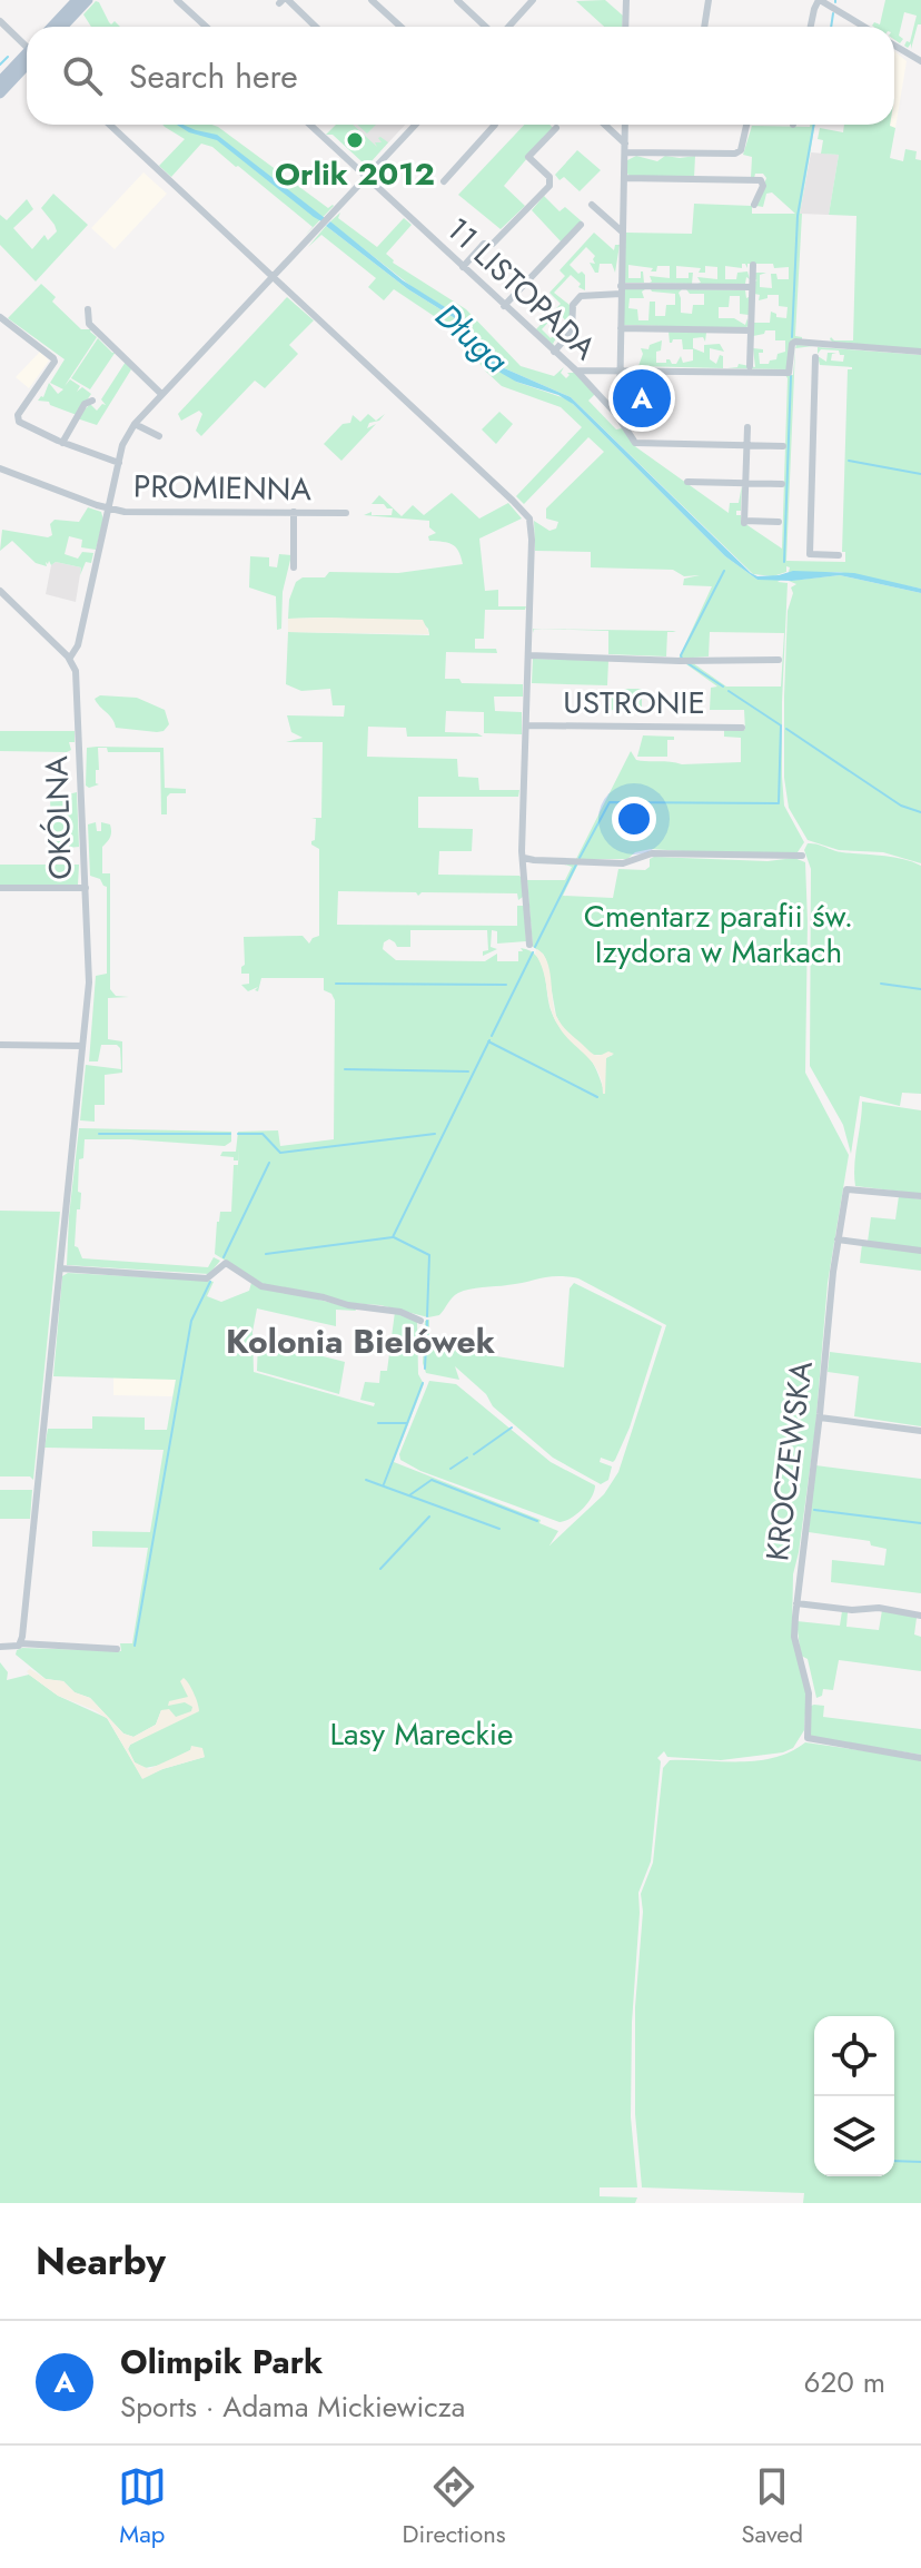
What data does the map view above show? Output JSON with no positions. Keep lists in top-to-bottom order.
{
  "streets": {
    "street": [
      "11 LISTOPADA",
      "PROMIENNA",
      "USTRONIE",
      "OKÓLNA",
      "KROCZEWSKA"
    ]
  },
  "crossings": [
    ["11 LISTOPADA", "OKÓLNA"],
    ["PROMIENNA", "OKÓLNA"]
  ],
  "districts": ["Kolonia Bielówek"],
  "water": ["Długa"],
  "parks": ["Cmentarz parafii św. Izydora w Markach", "Lasy Mareckie"],
  "places": ["Orlik 2012"],
  "page": {
    "search": "Search here",
    "pins": "A",
    "heading": "Nearby",
    "list": [
      {
        "mark": "A",
        "name": "Olimpik Park",
        "note": "Sports · Adama Mickiewicza",
        "value": "620 m"
      }
    ],
    "nav": ["Map", "Directions", "Saved"]
  }
}
